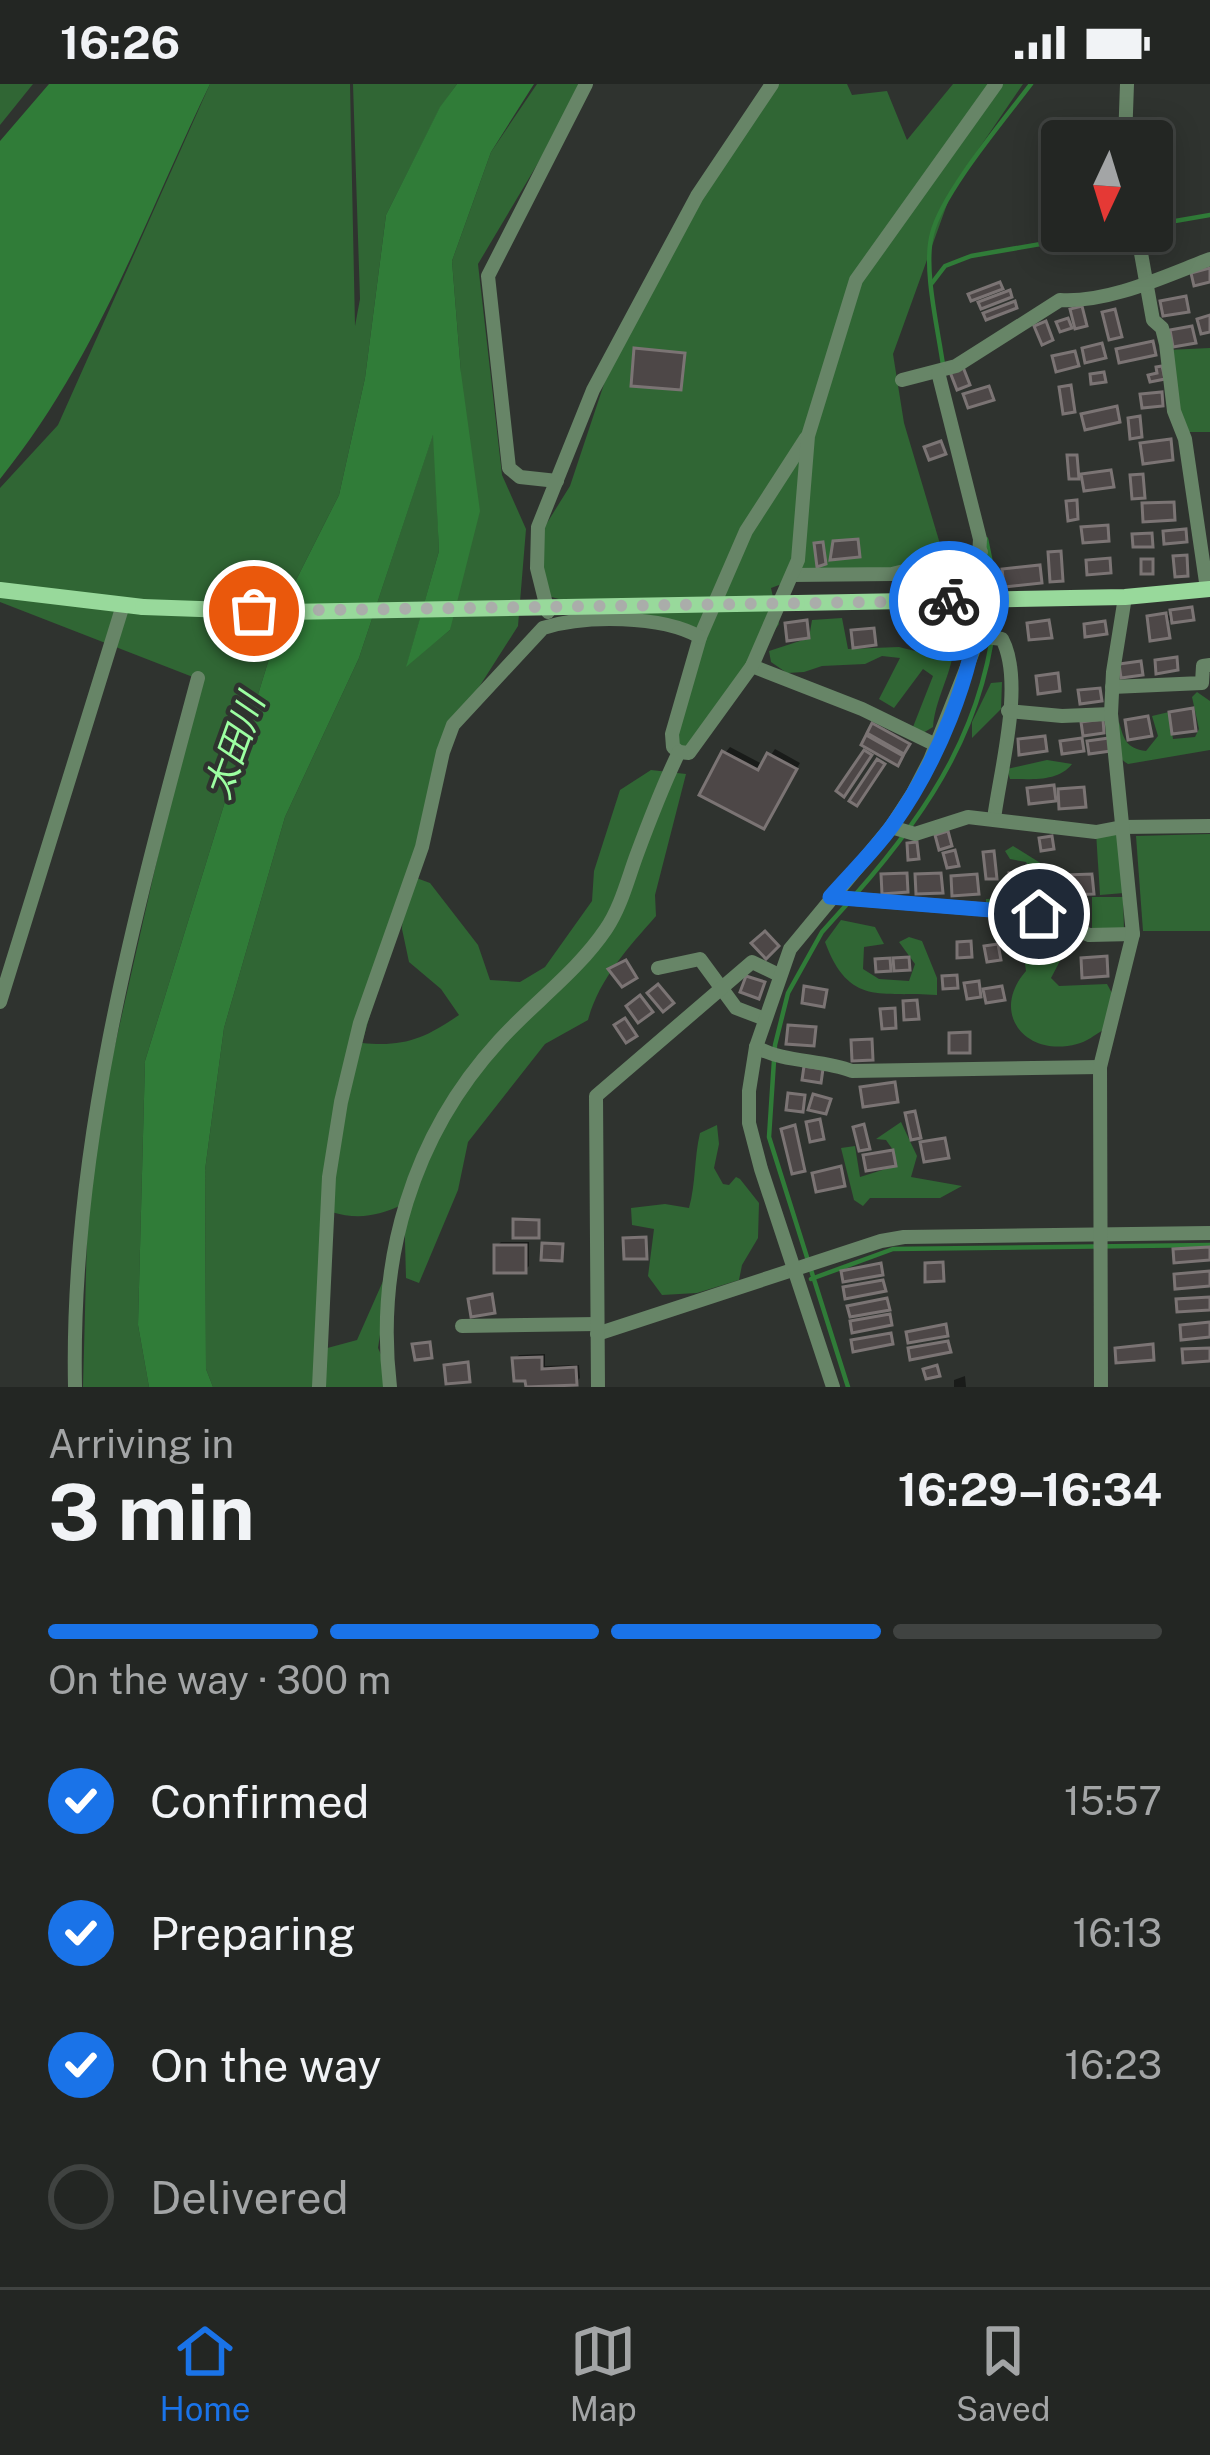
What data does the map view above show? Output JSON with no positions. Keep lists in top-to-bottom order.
{
  "water": ["太田川"],
  "north": "bottom",
  "page": {
    "status": "16:26",
    "heading": ["3 min", "Arriving in", "16:29–16:34"],
    "bar": "On the way · 300 m",
    "list": [
      ["Confirmed", "15:57"],
      ["Preparing", "16:13"],
      ["On the way", "16:23"],
      "Delivered"
    ],
    "tabs": ["Home", "Map", "Saved"]
  }
}
